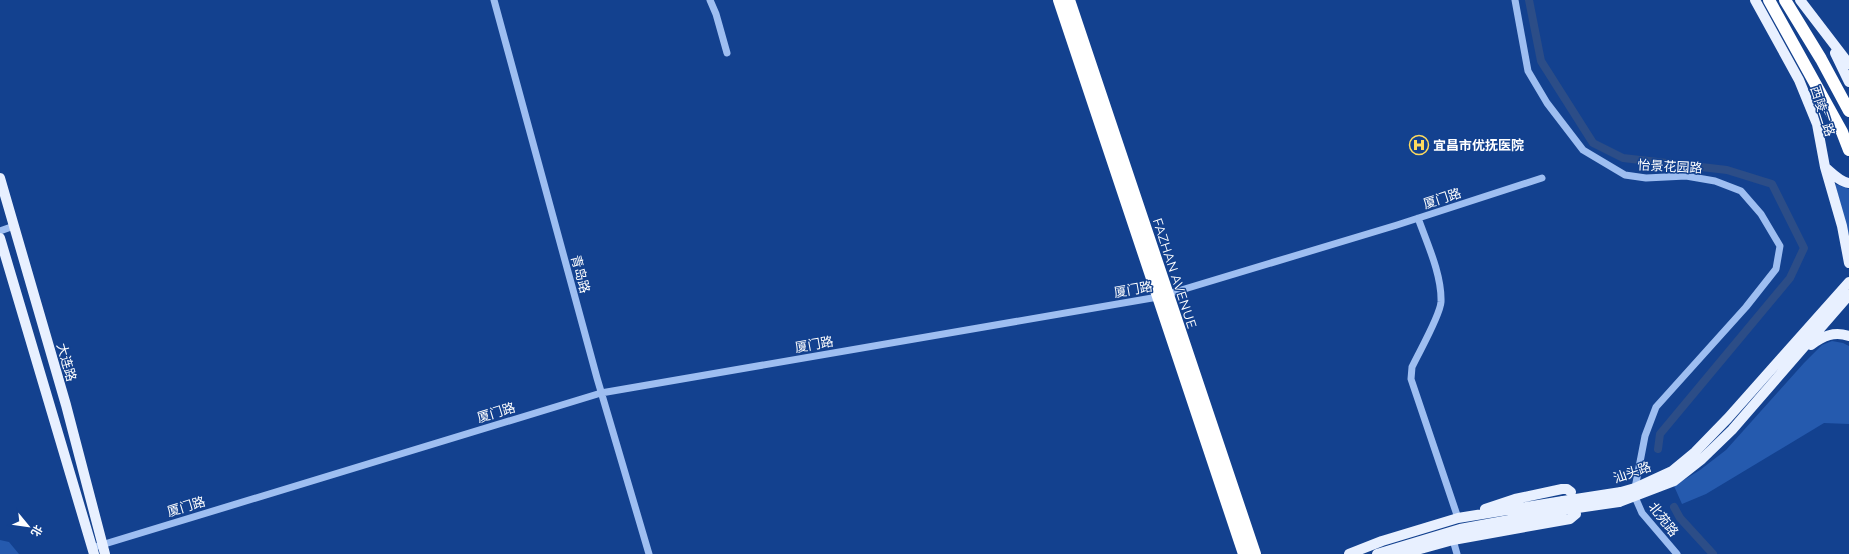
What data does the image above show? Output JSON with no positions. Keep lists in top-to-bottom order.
{
  "streets": {
    "highway": ["FAZHAN AVENUE"],
    "main road": ["西陵二路", "大连路", "汕头路"],
    "street": [
      "怡景花园路",
      "厦门路",
      "青岛路",
      "北苑路"
    ]
  },
  "crossings": [
    ["怡景花园路", "汕头路"],
    ["怡景花园路", "北苑路"],
    ["厦门路", "FAZHAN AVENUE"],
    ["厦门路", "青岛路"],
    ["厦门路", "大连路"],
    ["汕头路", "北苑路"]
  ],
  "places": {
    "hospital": ["宜昌市优抚医院"]
  },
  "north": "bottom right"
}
